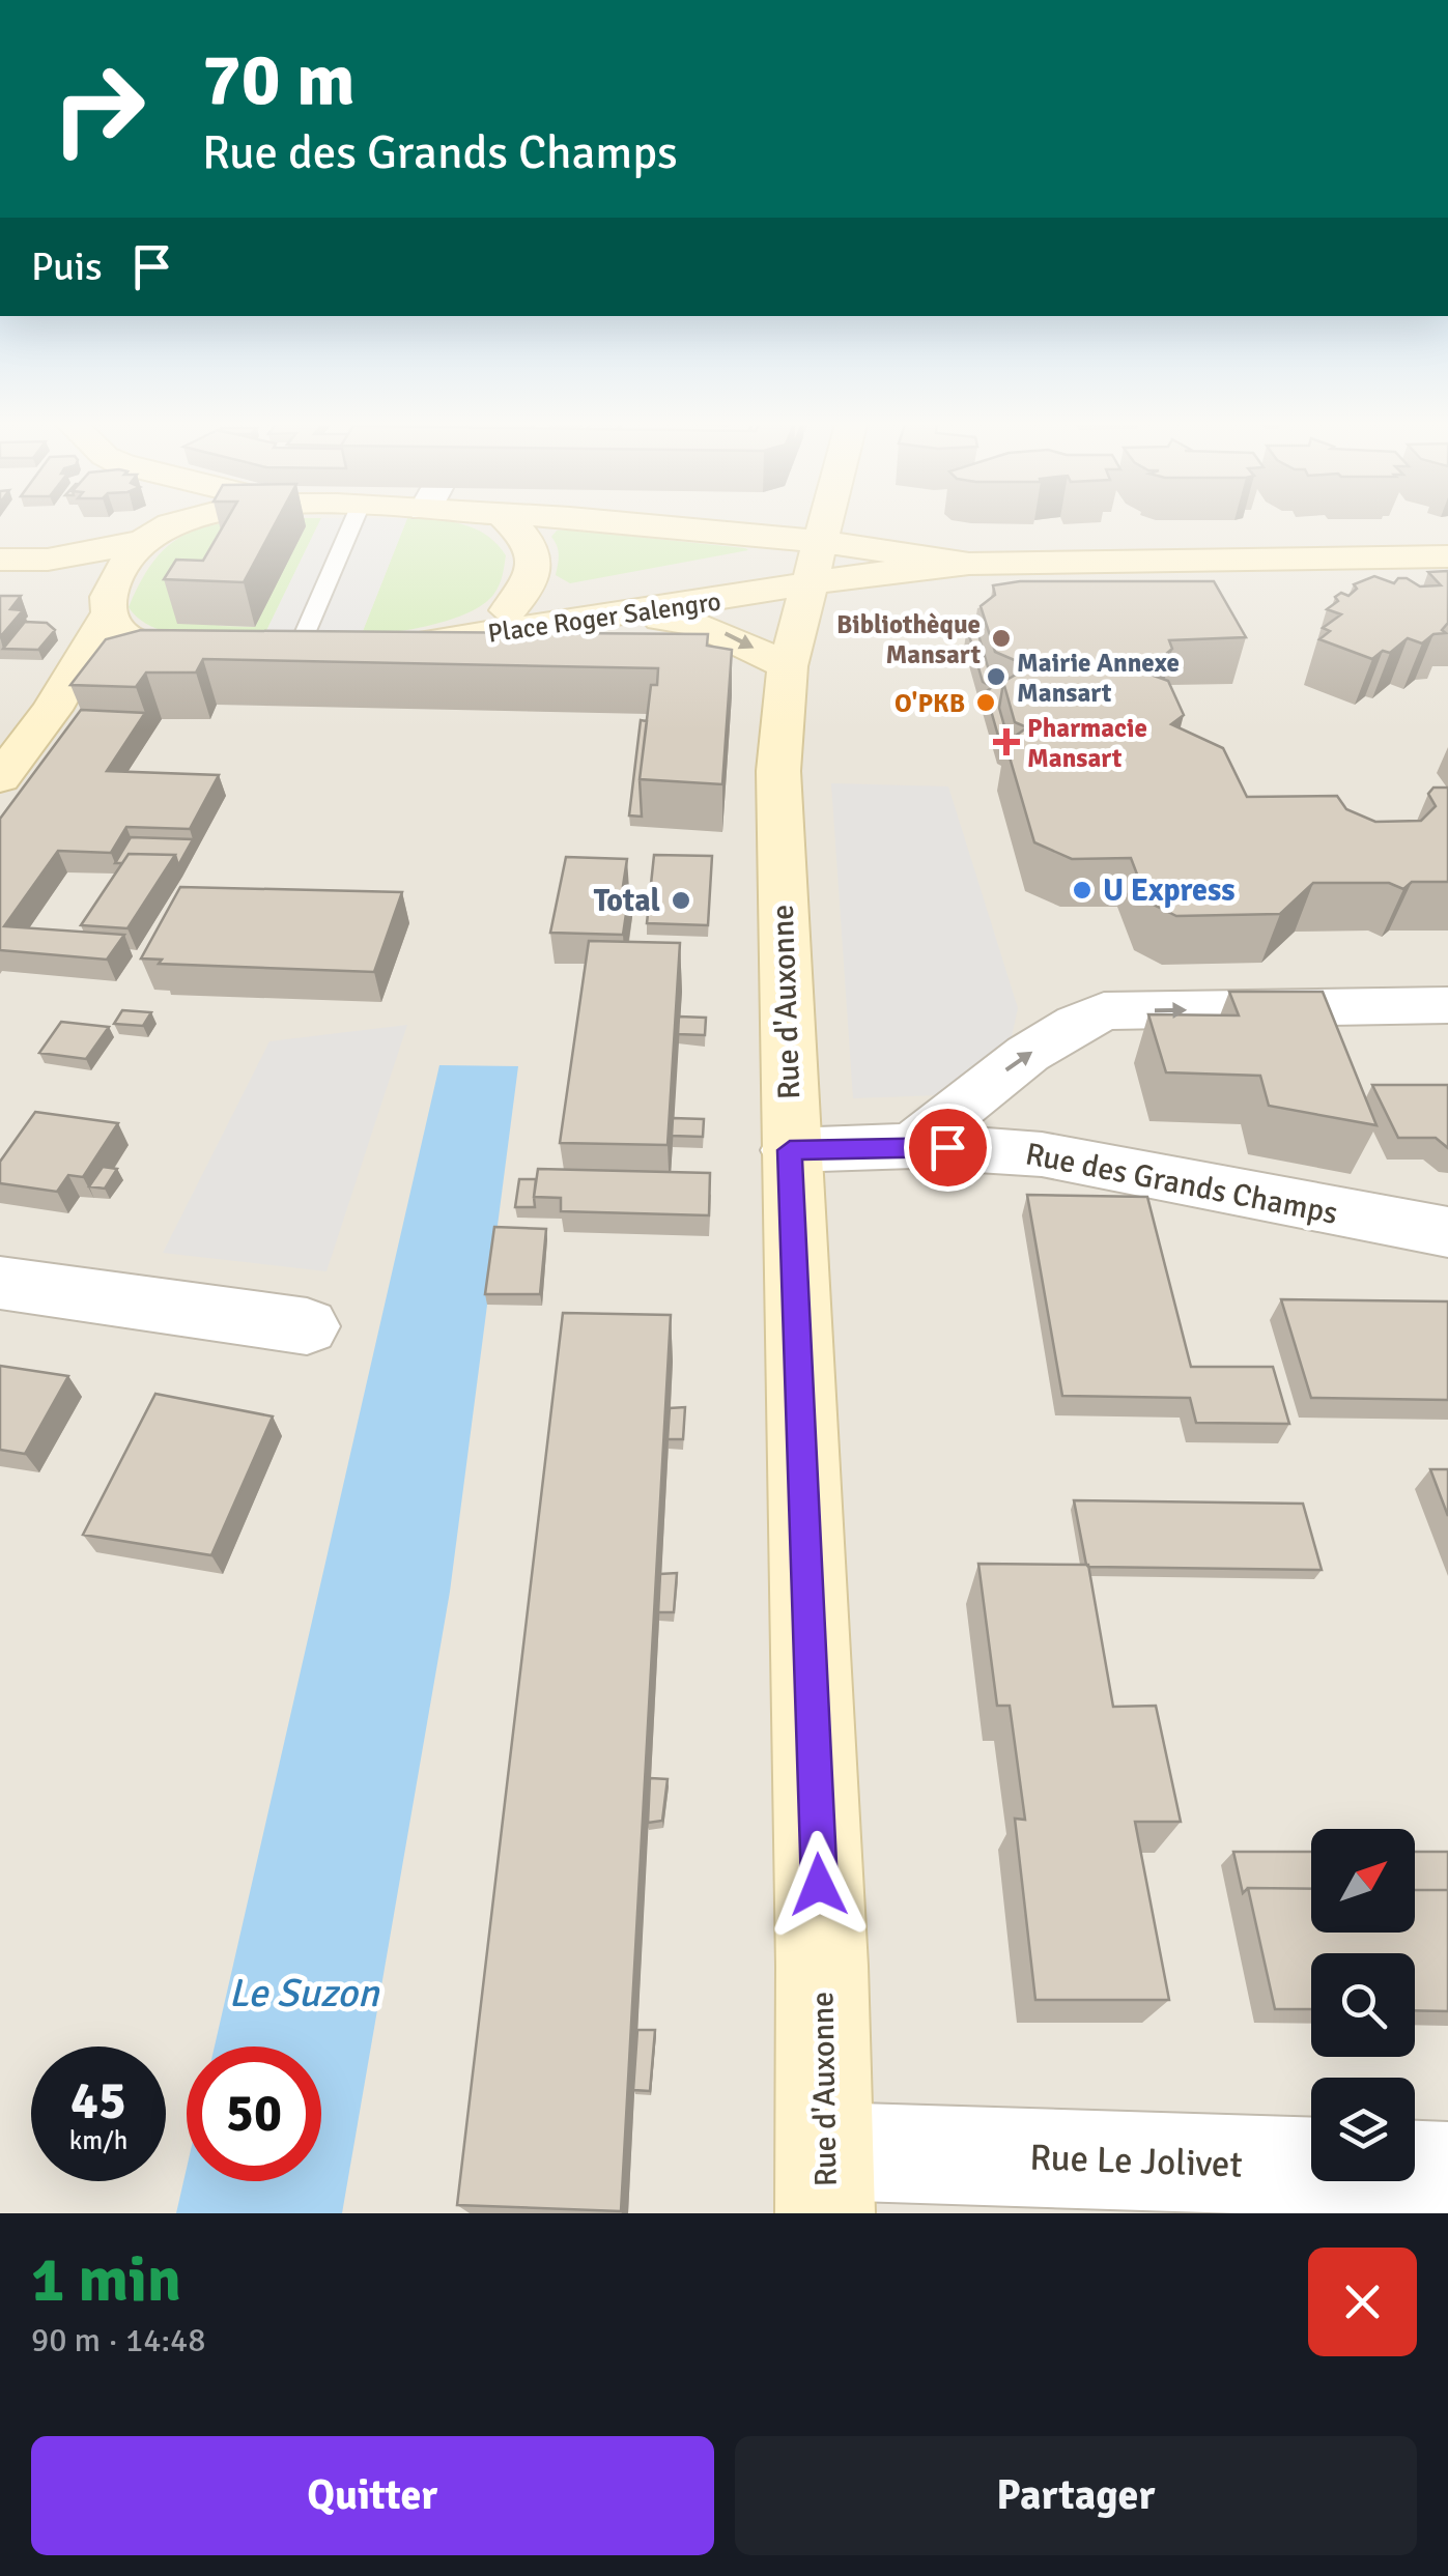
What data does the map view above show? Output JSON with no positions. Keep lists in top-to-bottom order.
{
  "streets": {
    "main road": ["Place Roger Salengro", "Rue d'Auxonne"],
    "street": ["Rue des Grands Champs", "Rue Le Jolivet"]
  },
  "crossings": [
    ["Place Roger Salengro", "Rue d'Auxonne"],
    ["Rue d'Auxonne", "Rue des Grands Champs"],
    ["Rue d'Auxonne", "Rue Le Jolivet"]
  ],
  "water": ["Le Suzon"],
  "places": {
    "other": [
      "Bibliothèque Mansart",
      "Mairie Annexe Mansart",
      "O'PKB",
      "U Express",
      "Total"
    ],
    "health": ["Pharmacie Mansart"]
  },
  "north": "top right",
  "page": {
    "turn": ["70 m", "Rue des Grands Champs"],
    "then": "Puis",
    "speed": "45 km/h",
    "limit": "50",
    "heading": ["1 min", "90 m · 14:48"],
    "buttons": ["Quitter", "Partager"]
  }
}
